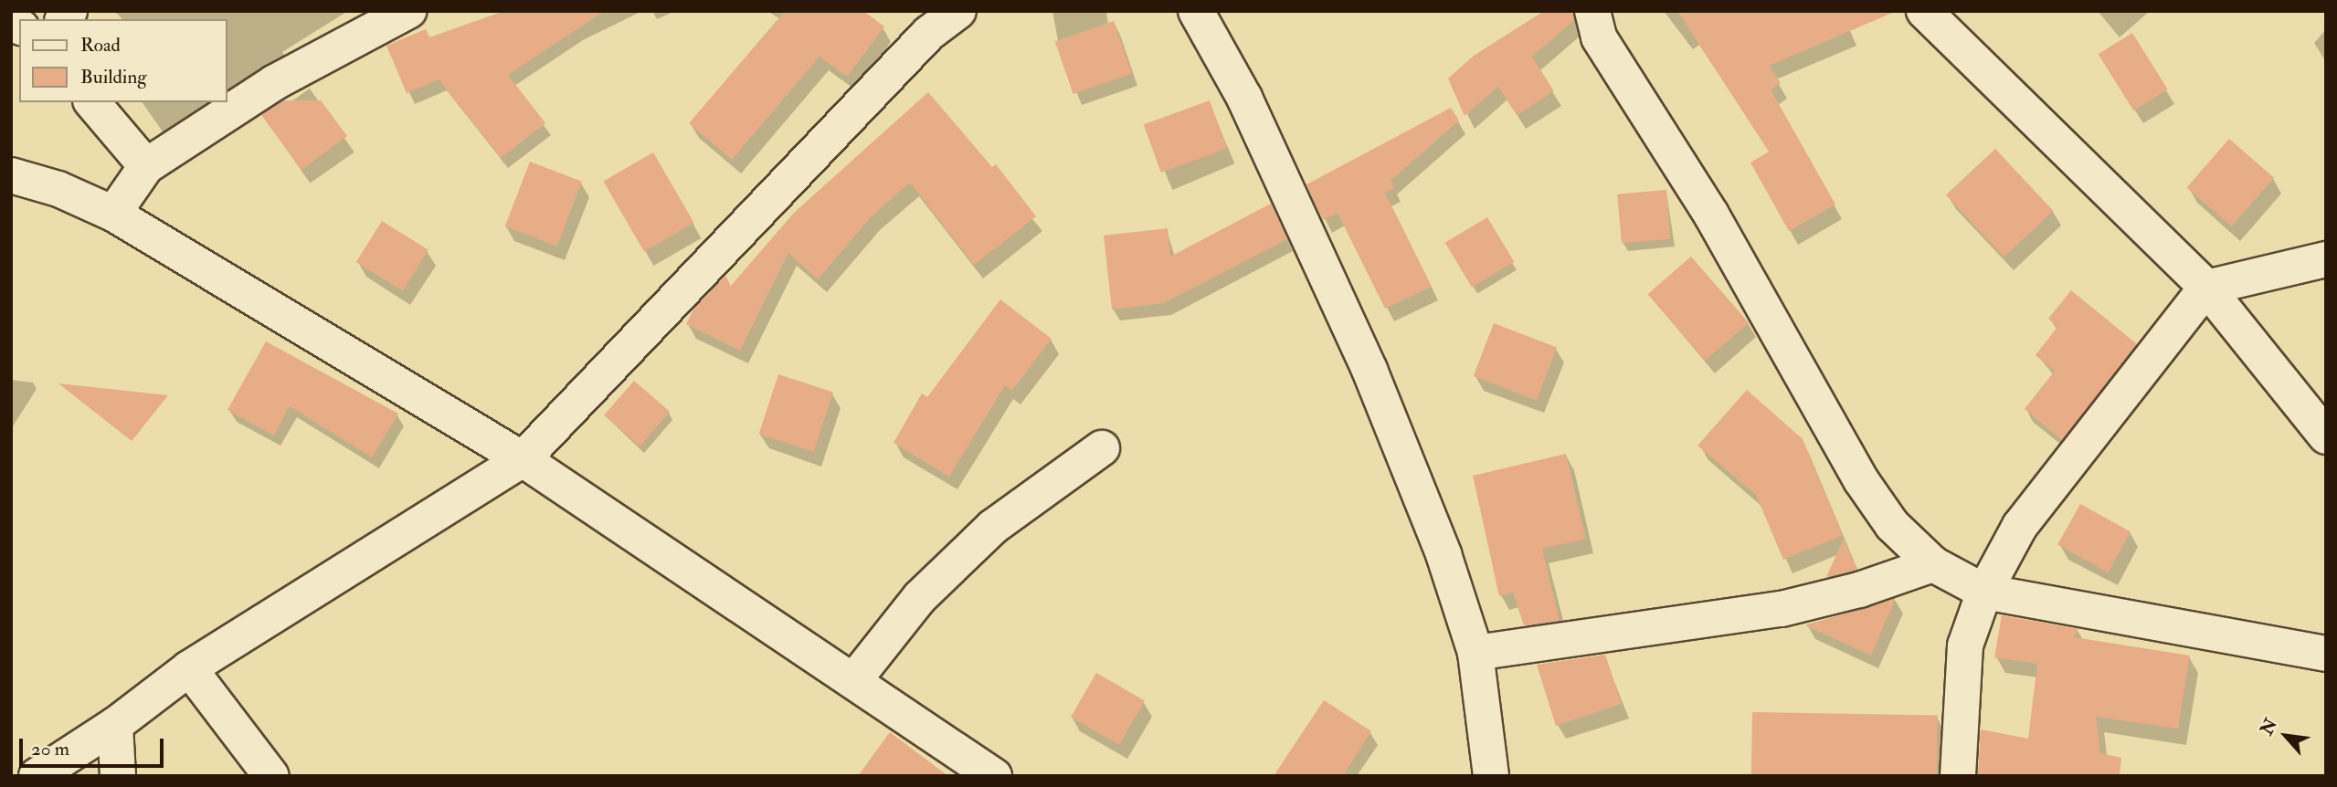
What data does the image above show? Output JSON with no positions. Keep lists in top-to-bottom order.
{
  "legend": ["Road", "Building"],
  "scale_bar": "20 m",
  "north": "top left"
}
